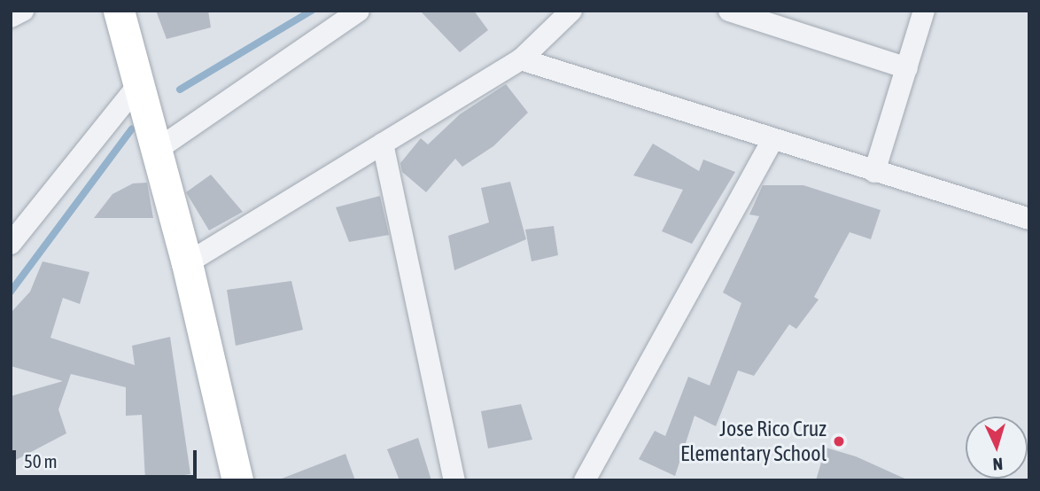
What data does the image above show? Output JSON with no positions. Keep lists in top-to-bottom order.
{
  "places": ["Jose Rico Cruz Elementary School"],
  "scale_bar": "50 m",
  "north": "bottom"
}
